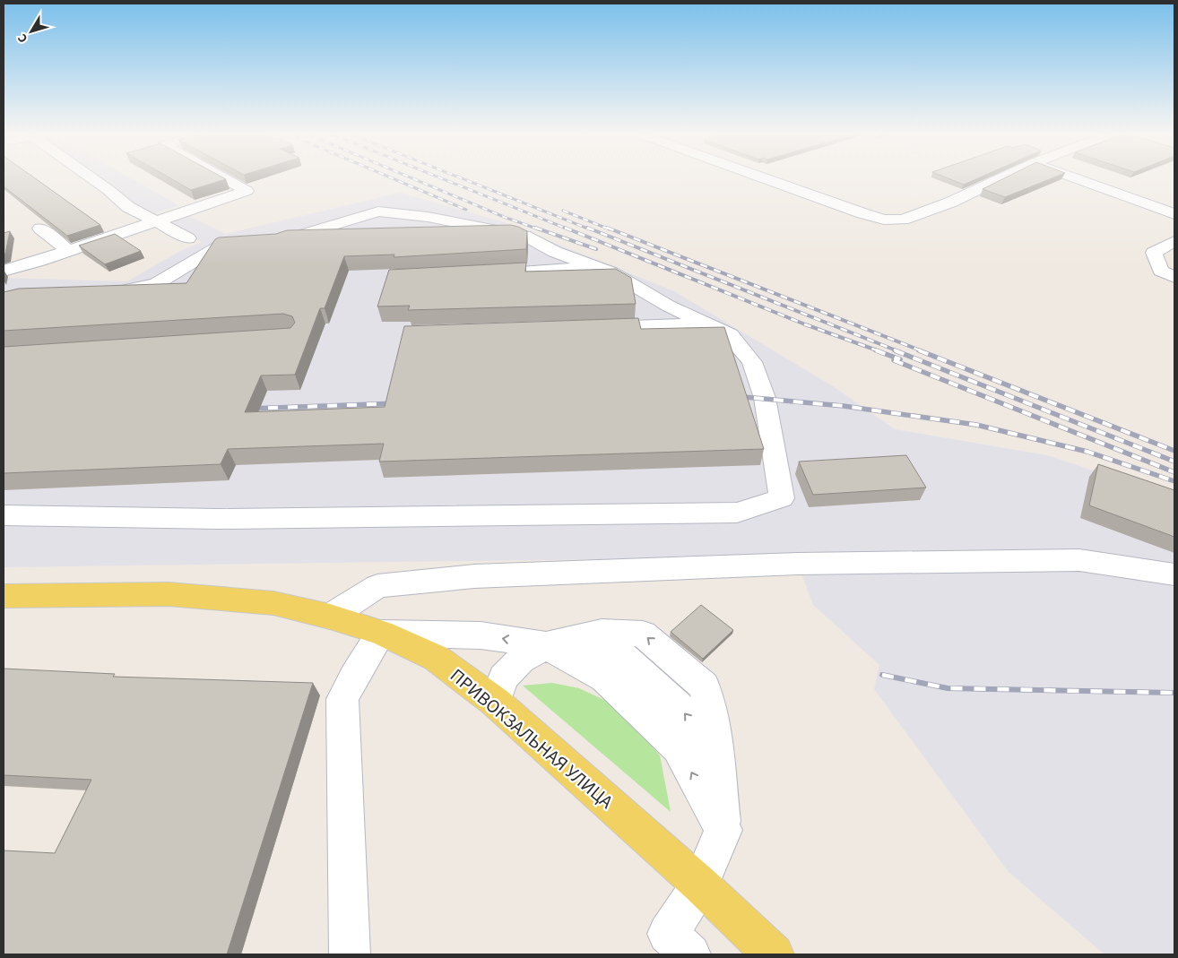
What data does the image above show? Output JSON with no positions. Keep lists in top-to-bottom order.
{
  "streets": {
    "main road": ["ПРИВОКЗАЛЬНАЯ УЛИЦА"]
  },
  "north": "bottom left"
}
